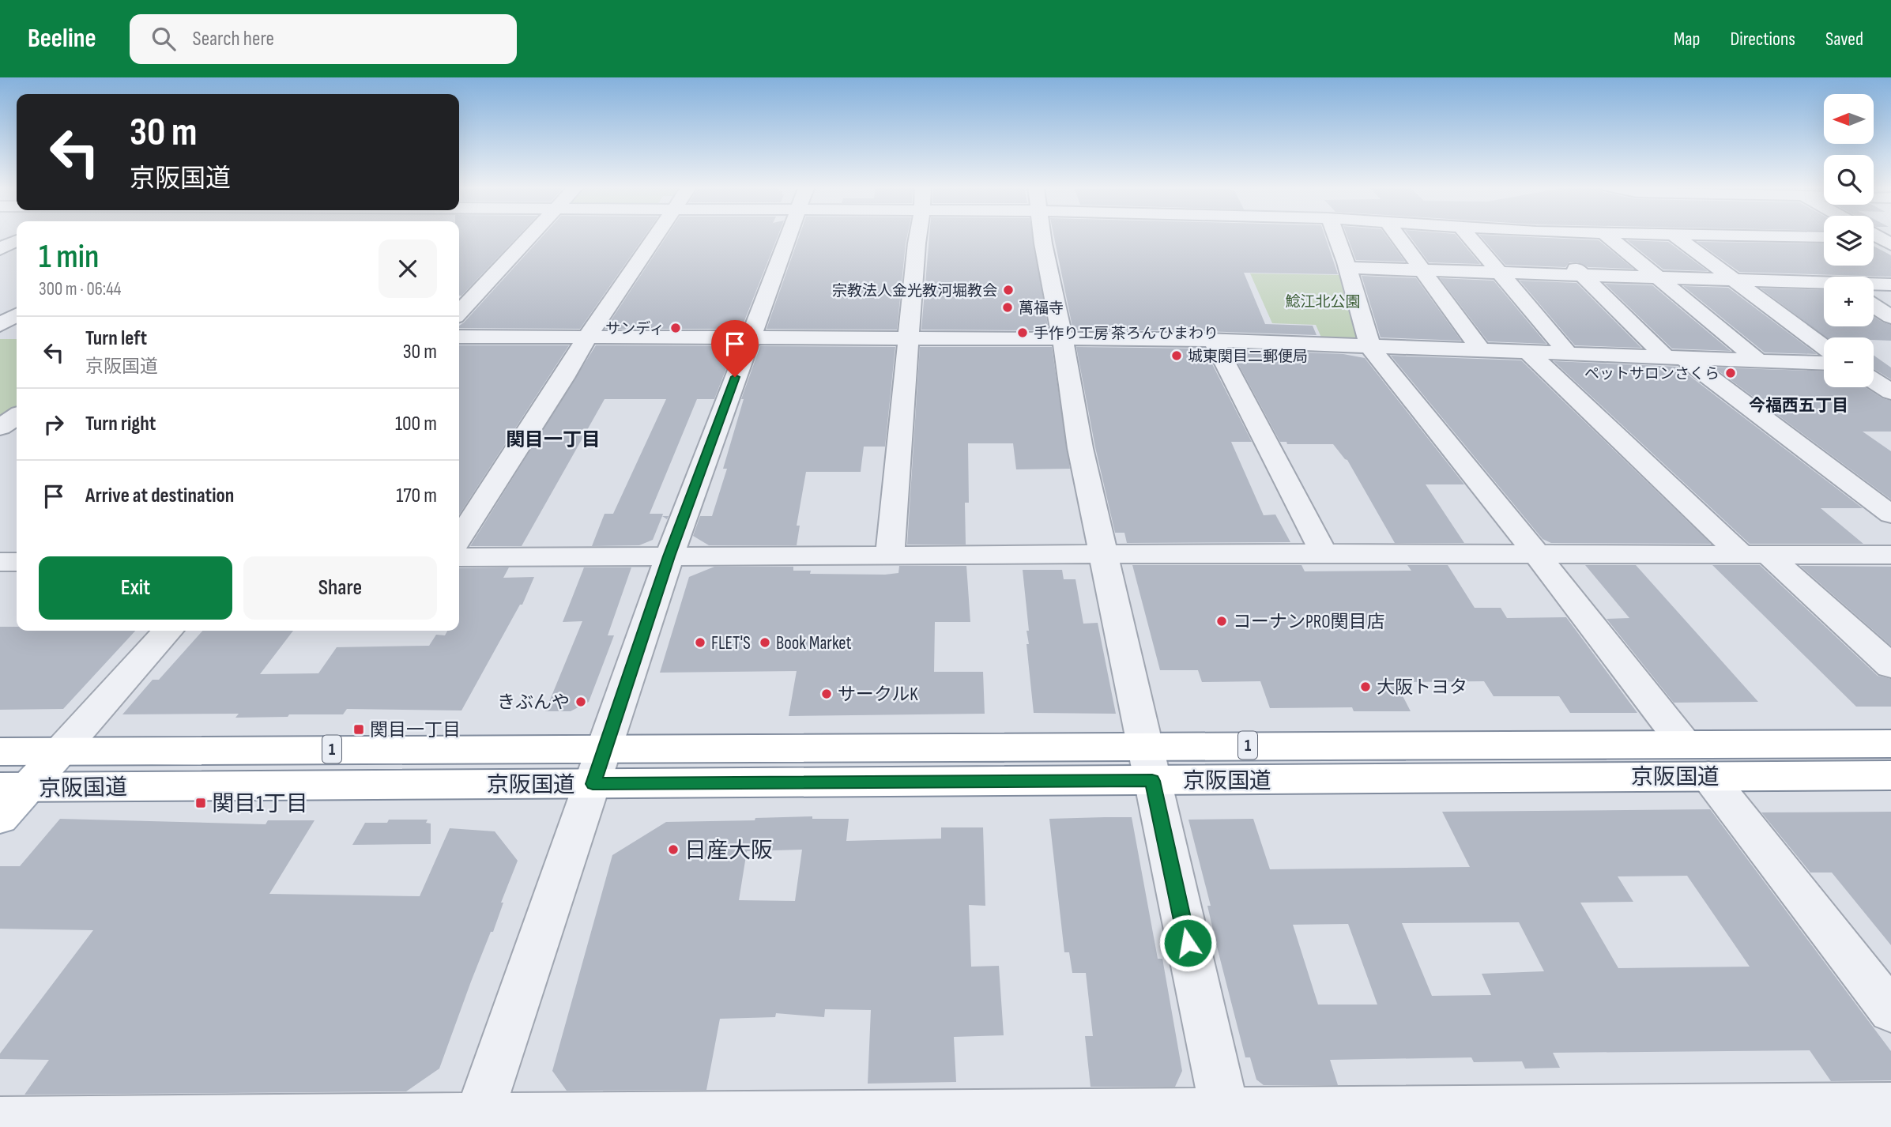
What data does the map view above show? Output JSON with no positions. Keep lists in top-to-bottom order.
{
  "streets": {
    "main road": ["1", "京阪国道"]
  },
  "districts": ["今福西五丁目", "関目一丁目"],
  "parks": ["鯰江北公園"],
  "places": {
    "other": [
      "宗教法人金光教河堀教会",
      "萬福寺",
      "サンディ",
      "手作り工房 茶ろん ひまわり",
      "城東関目二郵便局",
      "ペットサロンさくら",
      "コーナンPRO関目店",
      "FLET'S",
      "Book Market",
      "大阪トヨタ",
      "サークルK",
      "きぶんや",
      "日産大阪"
    ],
    "transit": ["関目一丁目", "関目1丁目"]
  },
  "north": "left",
  "page": {
    "header": "Beeline",
    "search": "Search here",
    "nav": ["Map", "Directions", "Saved"],
    "map_buttons": ["+", "−"],
    "turn": ["30 m", "京阪国道"],
    "heading": ["1 min", "300 m · 06:44"],
    "list": [
      {
        "name": "Turn left",
        "note": "京阪国道",
        "value": "30 m"
      },
      {
        "name": "Turn right",
        "value": "100 m"
      },
      {
        "name": "Arrive at destination",
        "value": "170 m"
      }
    ],
    "buttons": ["Exit", "Share"]
  }
}
